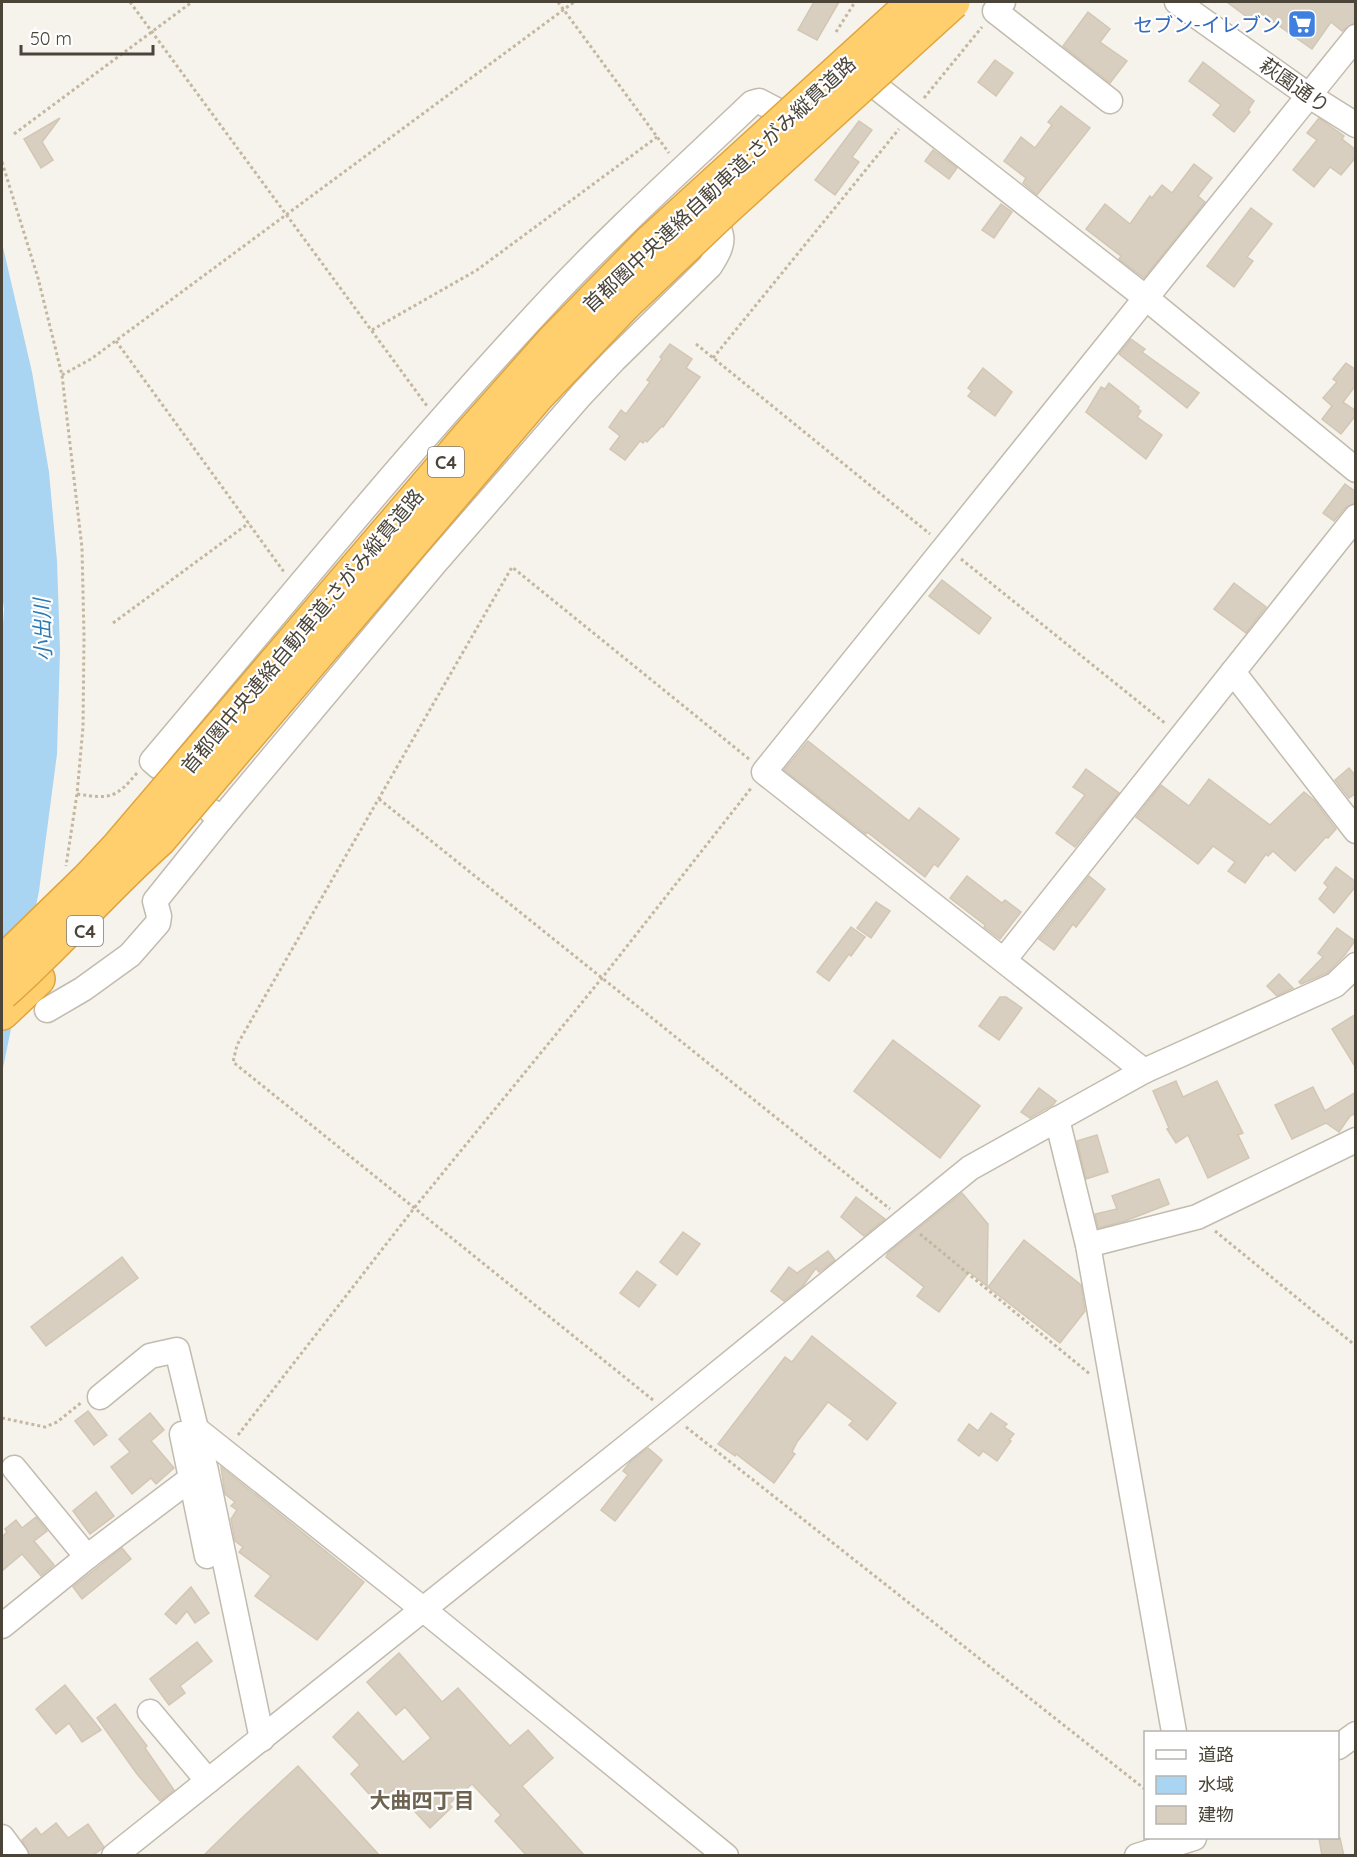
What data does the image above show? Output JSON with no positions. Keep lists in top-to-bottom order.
{
  "streets": {
    "highway": ["首都圏中央連絡自動車道;さがみ縦貫道路", "C4"],
    "street": ["萩園通り"]
  },
  "crossings": [
    ["首都圏中央連絡自動車道;さがみ縦貫道路", "C4"]
  ],
  "districts": ["大曲四丁目"],
  "water": ["小出川"],
  "places": {
    "supermarket": ["セブン-イレブン"]
  },
  "legend": ["道路", "水域", "建物"],
  "scale_bar": "50 m"
}
